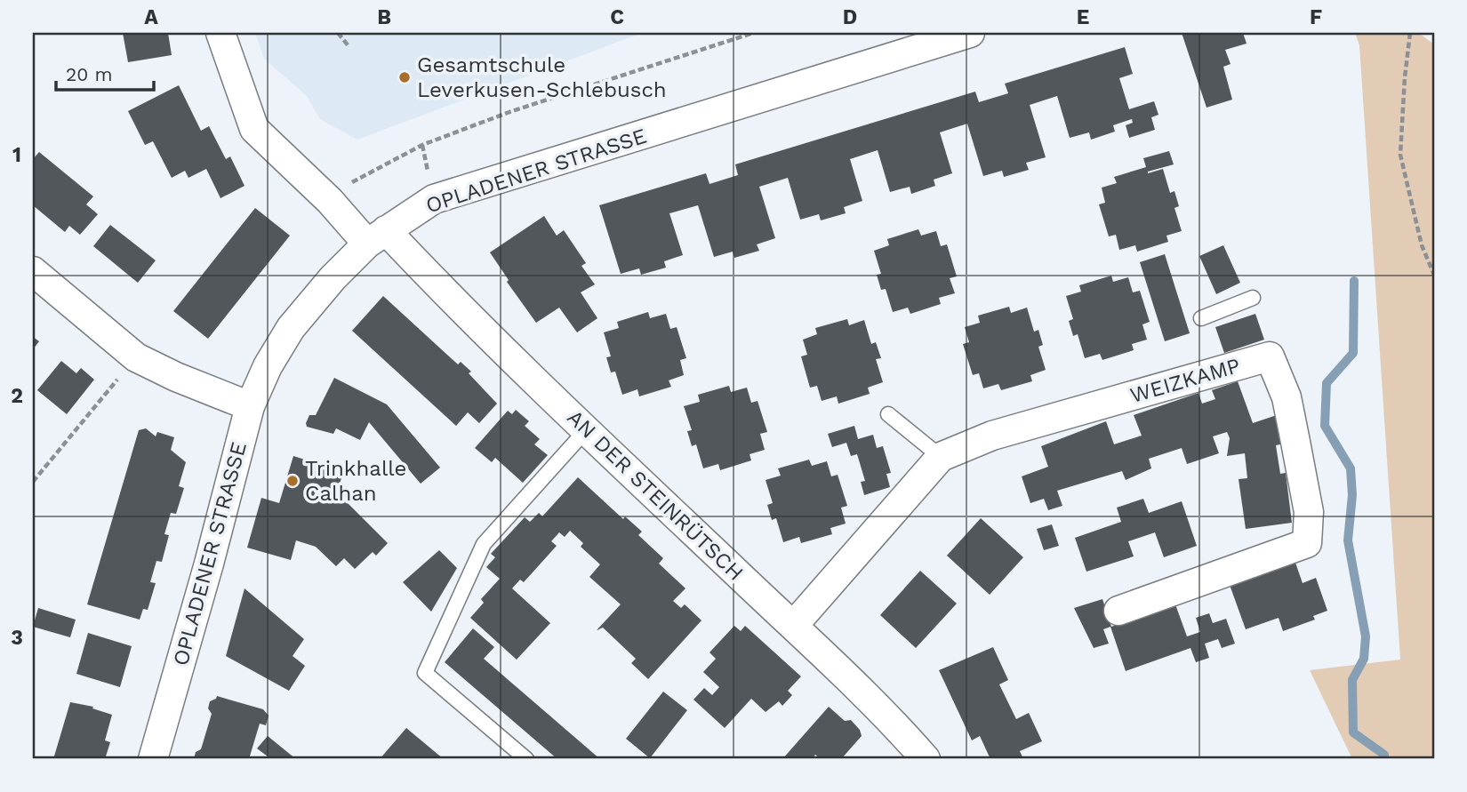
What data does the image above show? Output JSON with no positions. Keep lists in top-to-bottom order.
{
  "streets": {
    "street": ["OPLADENER STRASSE", "WEIZKAMP", "AN DER STEINRÜTSCH"]
  },
  "crossings": [
    ["OPLADENER STRASSE", "AN DER STEINRÜTSCH"],
    ["WEIZKAMP", "AN DER STEINRÜTSCH"]
  ],
  "places": ["Gesamtschule Leverkusen-Schlebusch", "Trinkhalle Calhan"],
  "scale_bar": "20 m",
  "grid": {
    "columns": [
      "A",
      "B",
      "C",
      "D",
      "E",
      "F"
    ],
    "rows": ["1", "2", "3"]
  }
}
